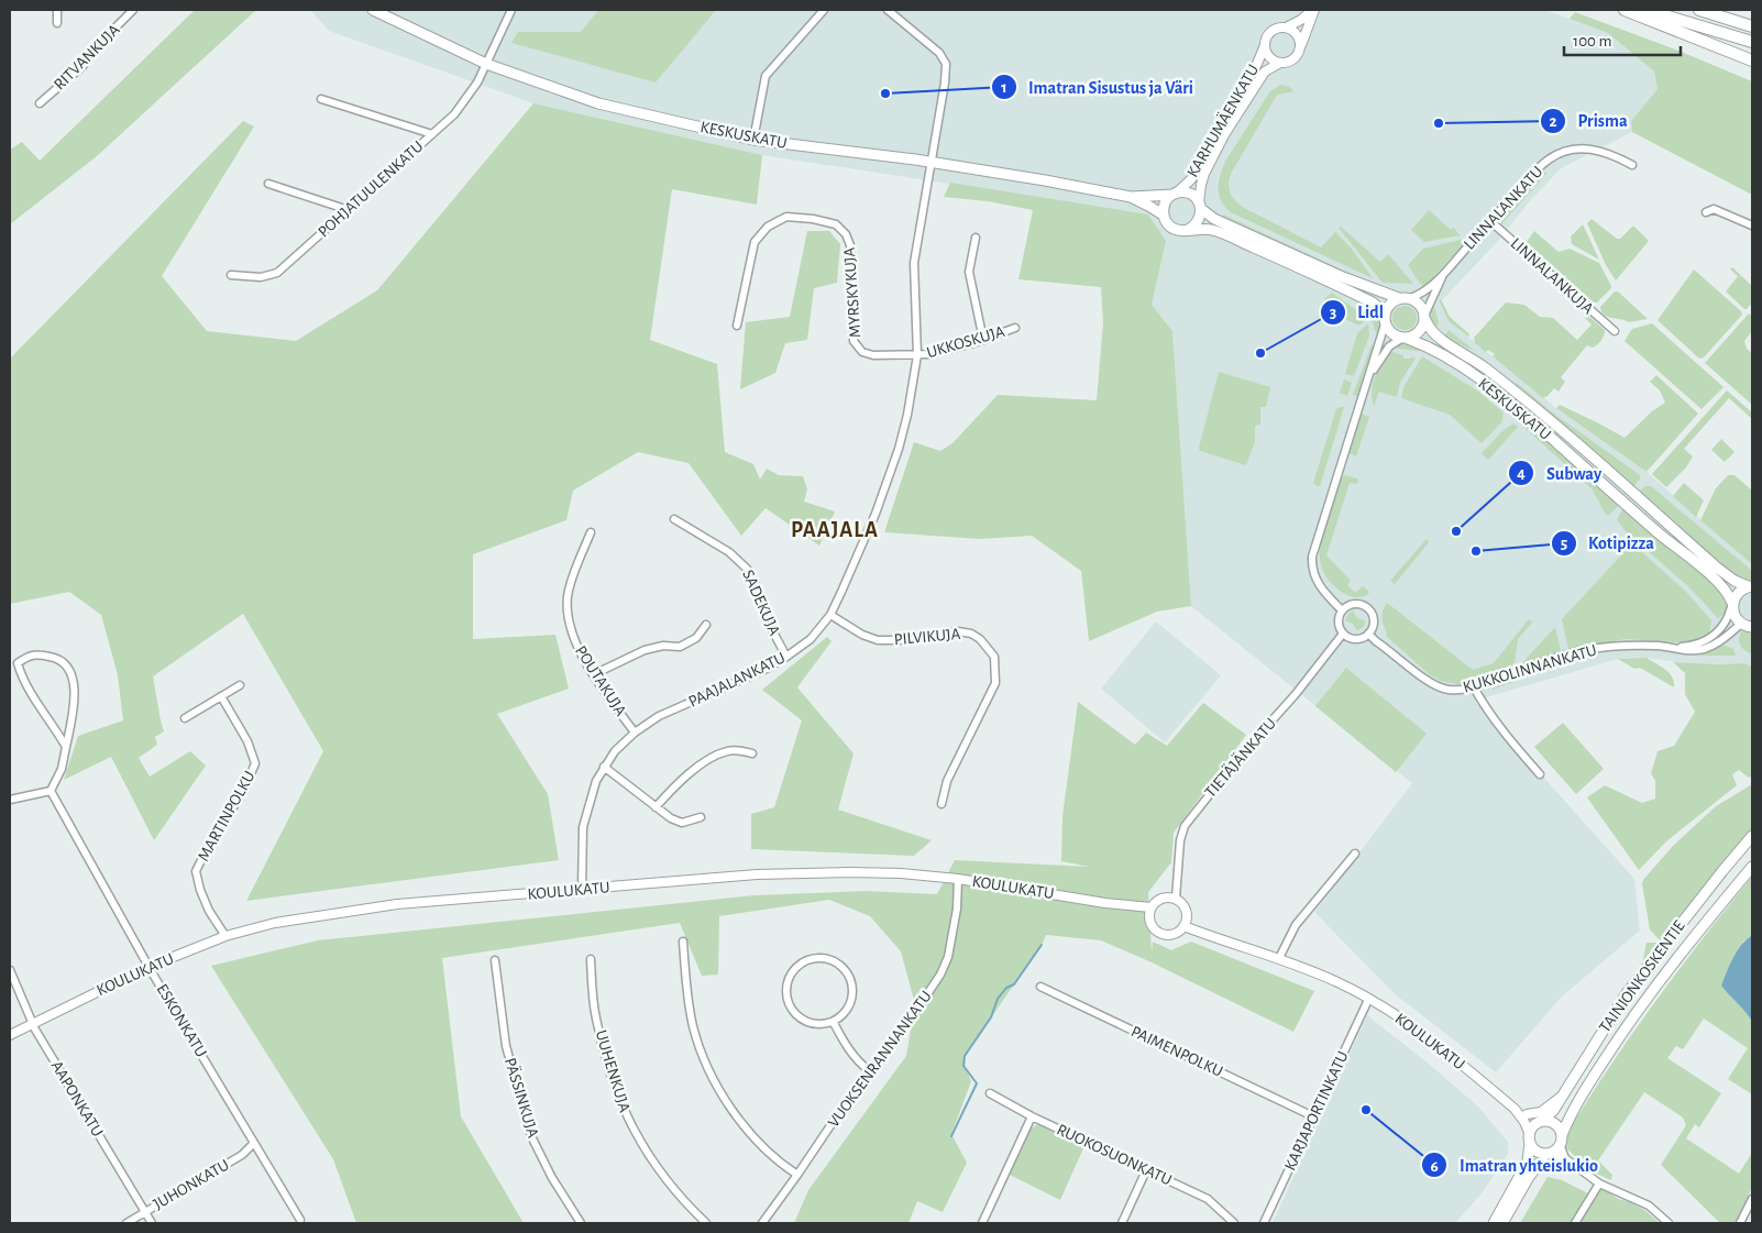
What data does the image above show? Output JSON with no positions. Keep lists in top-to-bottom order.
{
  "streets": {
    "main road": ["KESKUSKATU", "TAINIONKOSKENTIE"],
    "street": [
      "RITVANKUJA",
      "KARHUMÄENKATU",
      "POHJATUULENKATU",
      "LINNALANKATU",
      "LINNALANKUJA",
      "MYRSKYKUJA",
      "UKKOSKUJA",
      "SADEKUJA",
      "PILVIKUJA",
      "KUKKOLINNANKATU",
      "PAAJALANKATU",
      "POUTAKUJA",
      "TIETÄJÄNKATU",
      "MARTINPOLKU",
      "KOULUKATU",
      "ESKONKATU",
      "PAIMENPOLKU",
      "VUOKSENRANNANKATU",
      "UUHENKUJA",
      "PÄSSINKUJA",
      "AAPONKATU",
      "KARJAPORTINKATU",
      "RUOKOSUONKATU",
      "JUHONKATU"
    ]
  },
  "crossings": [
    ["KARHUMÄENKATU", "KESKUSKATU"],
    ["KESKUSKATU", "POHJATUULENKATU"],
    ["KESKUSKATU", "LINNALANKATU"],
    ["KESKUSKATU", "KUKKOLINNANKATU"],
    ["KESKUSKATU", "PAAJALANKATU"],
    ["LINNALANKATU", "LINNALANKUJA"],
    ["MYRSKYKUJA", "UKKOSKUJA"],
    ["MYRSKYKUJA", "PAAJALANKATU"],
    ["UKKOSKUJA", "PAAJALANKATU"],
    ["SADEKUJA", "PAAJALANKATU"],
    ["PILVIKUJA", "PAAJALANKATU"],
    ["KUKKOLINNANKATU", "TIETÄJÄNKATU"],
    ["PAAJALANKATU", "POUTAKUJA"],
    ["PAAJALANKATU", "KOULUKATU"],
    ["TIETÄJÄNKATU", "KOULUKATU"],
    ["MARTINPOLKU", "KOULUKATU"],
    ["KOULUKATU", "ESKONKATU"],
    ["KOULUKATU", "VUOKSENRANNANKATU"],
    ["KOULUKATU", "AAPONKATU"],
    ["KOULUKATU", "KARJAPORTINKATU"],
    ["ESKONKATU", "JUHONKATU"],
    ["PAIMENPOLKU", "KARJAPORTINKATU"],
    ["AAPONKATU", "JUHONKATU"]
  ],
  "districts": ["PAAJALA"],
  "places": [
    "Imatran Sisustus ja Väri",
    "Prisma",
    "Lidl",
    "Subway",
    "Kotipizza",
    "Imatran yhteislukio"
  ],
  "scale_bar": "100 m"
}
